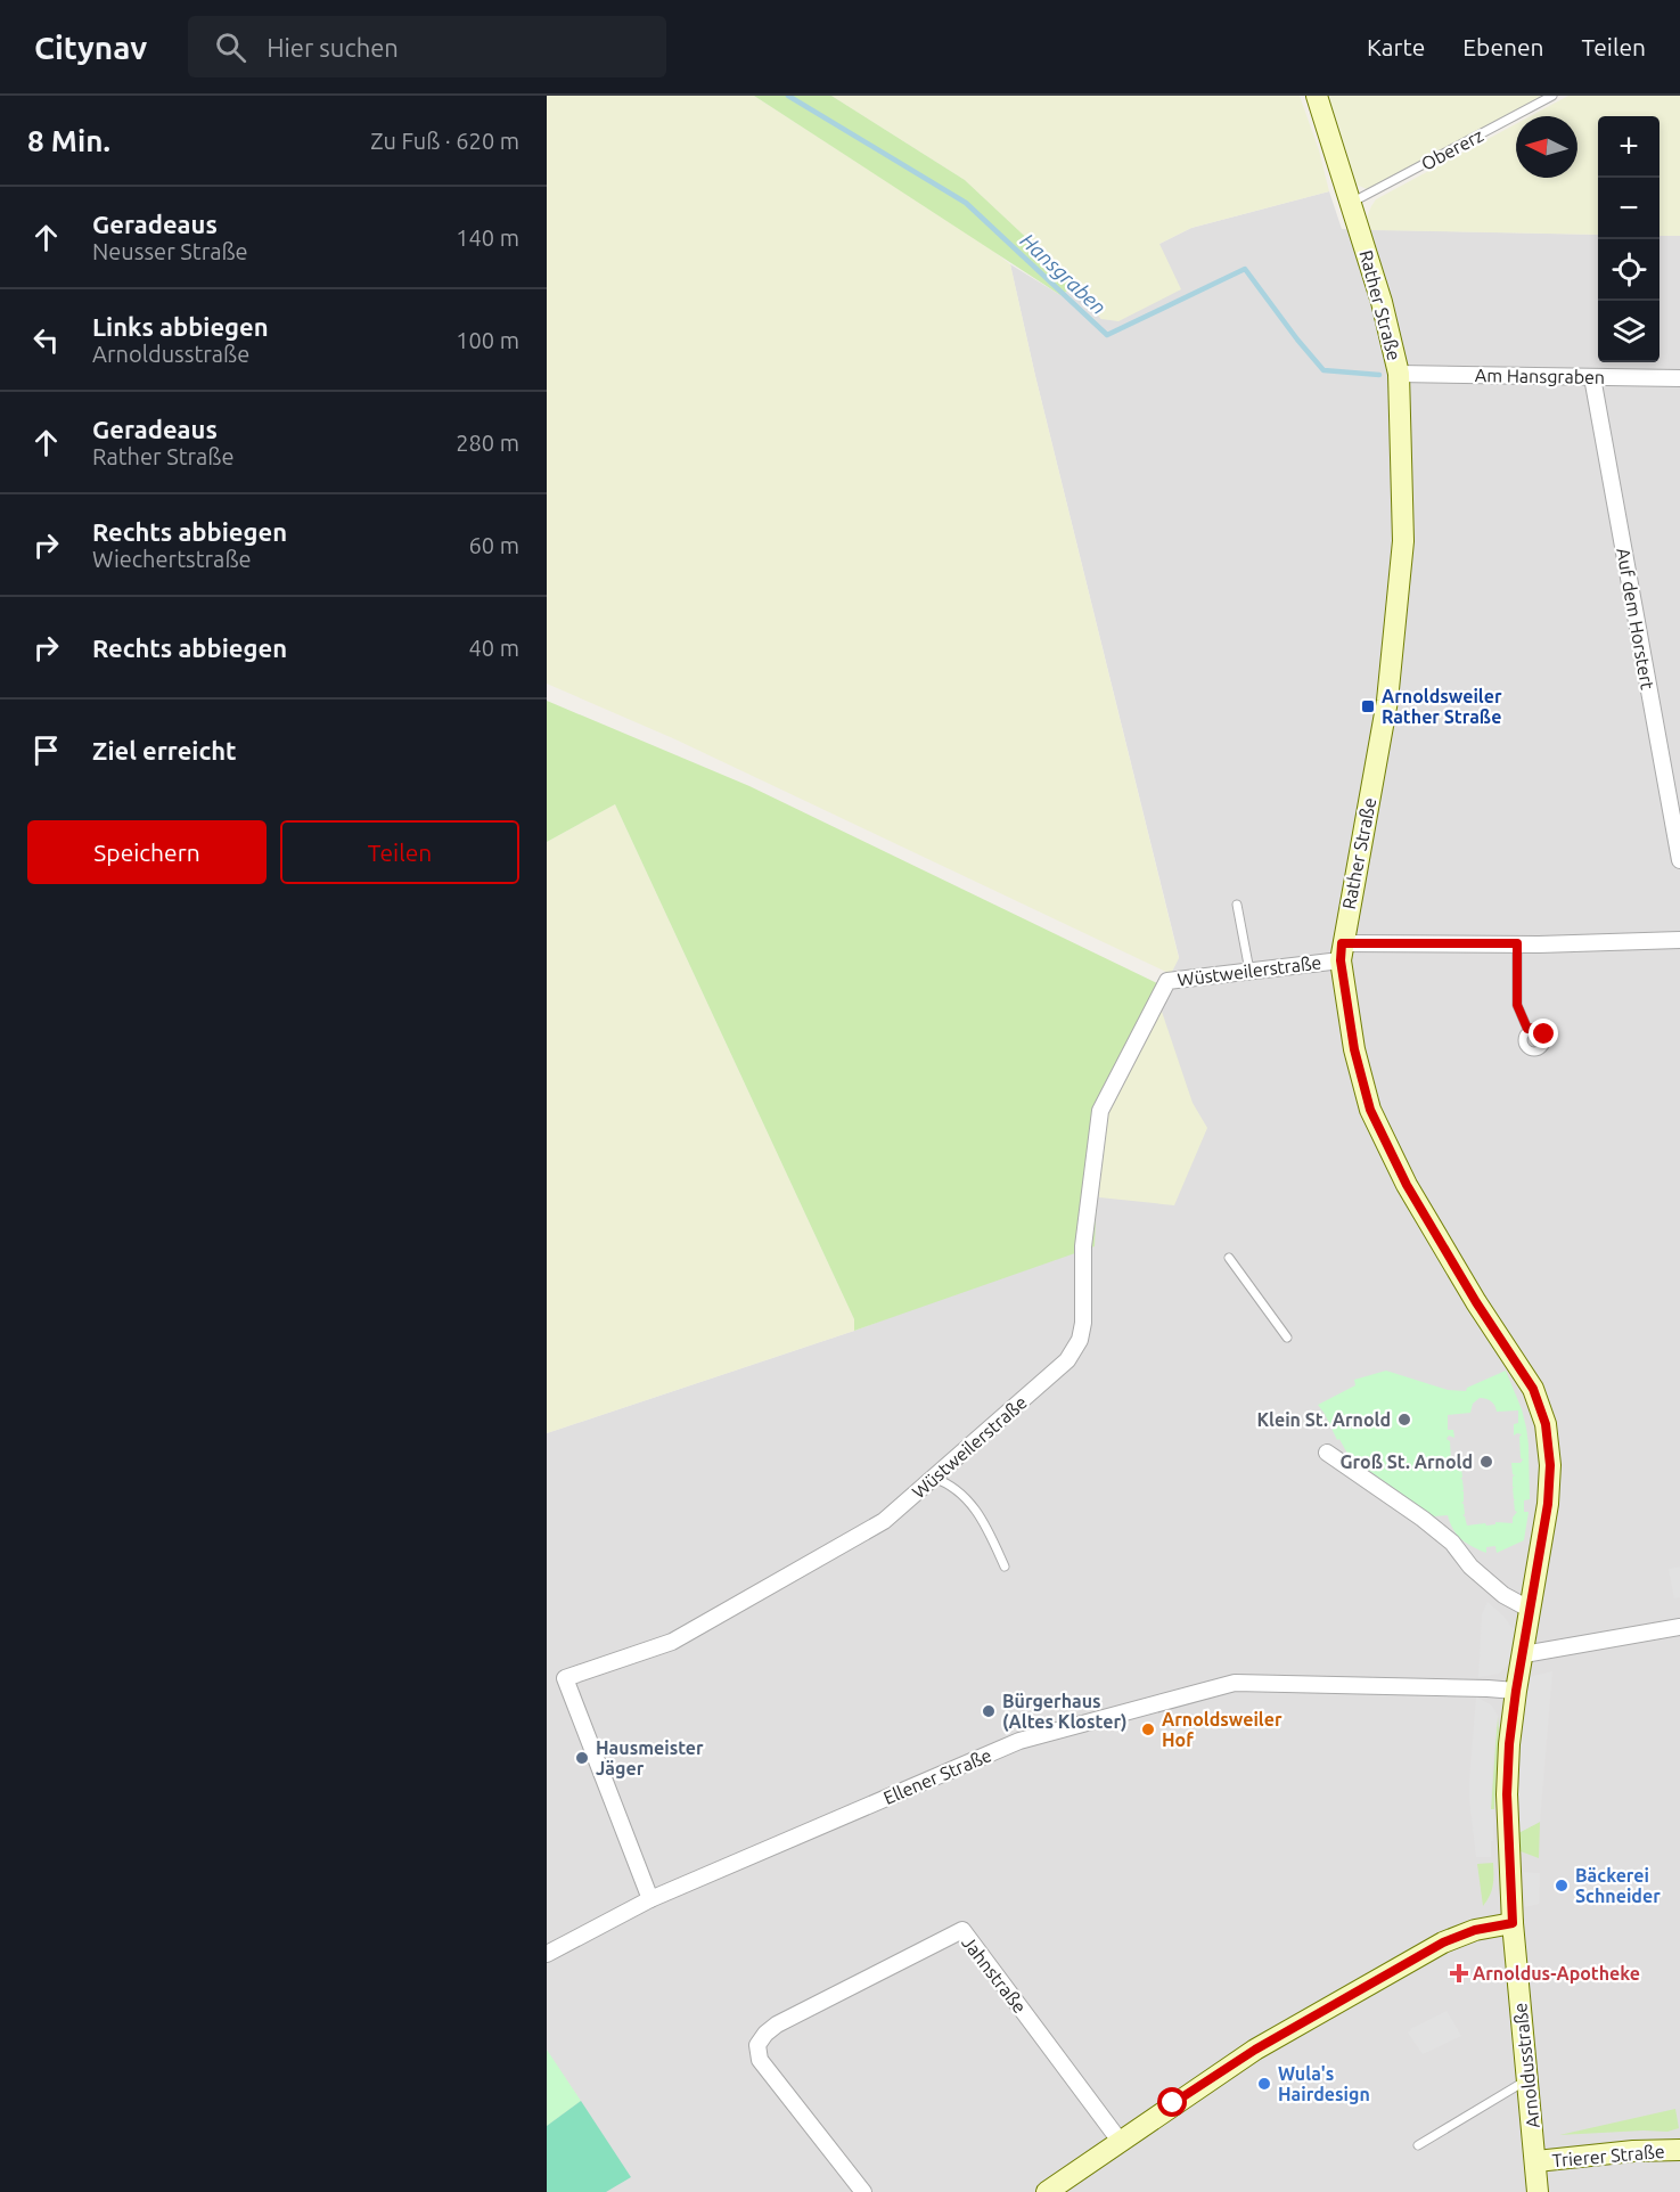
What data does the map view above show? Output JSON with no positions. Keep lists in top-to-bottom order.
{
  "streets": {
    "main road": ["Rather Straße", "Arnoldusstraße", "Trierer Straße"],
    "street": [
      "Am Hansgraben",
      "Auf dem Horstert",
      "Wüstweilerstraße",
      "Ellener Straße",
      "Jahnstraße"
    ],
    "lane": ["Obererz"]
  },
  "crossings": [
    ["Obererz", "Rather Straße"],
    ["Rather Straße", "Am Hansgraben"],
    ["Rather Straße", "Wüstweilerstraße"],
    ["Rather Straße", "Arnoldusstraße"],
    ["Am Hansgraben", "Auf dem Horstert"],
    ["Wüstweilerstraße", "Ellener Straße"],
    ["Ellener Straße", "Arnoldusstraße"],
    ["Arnoldusstraße", "Trierer Straße"]
  ],
  "water": ["Hansgraben"],
  "places": {
    "transit": ["Arnoldsweiler Rather Straße"],
    "other": [
      "Klein St. Arnold",
      "Groß St. Arnold",
      "Bürgerhaus (Altes Kloster)",
      "Arnoldsweiler Hof",
      "Hausmeister Jäger",
      "Bäckerei Schneider",
      "Wula's Hairdesign"
    ],
    "health": ["Arnoldus-Apotheke"]
  },
  "north": "left",
  "page": {
    "header": "Citynav",
    "search": "Hier suchen",
    "nav": ["Karte", "Ebenen", "Teilen"],
    "heading": ["8 Min.", "Zu Fuß · 620 m"],
    "map_buttons": ["+", "−"],
    "list": [
      ["Geradeaus", "Neusser Straße", "140 m"],
      ["Links abbiegen", "Arnoldusstraße", "100 m"],
      ["Geradeaus", "Rather Straße", "280 m"],
      ["Rechts abbiegen", "Wiechertstraße", "60 m"],
      ["Rechts abbiegen", "40 m"],
      "Ziel erreicht"
    ],
    "buttons": ["Speichern", "Teilen"]
  }
}
